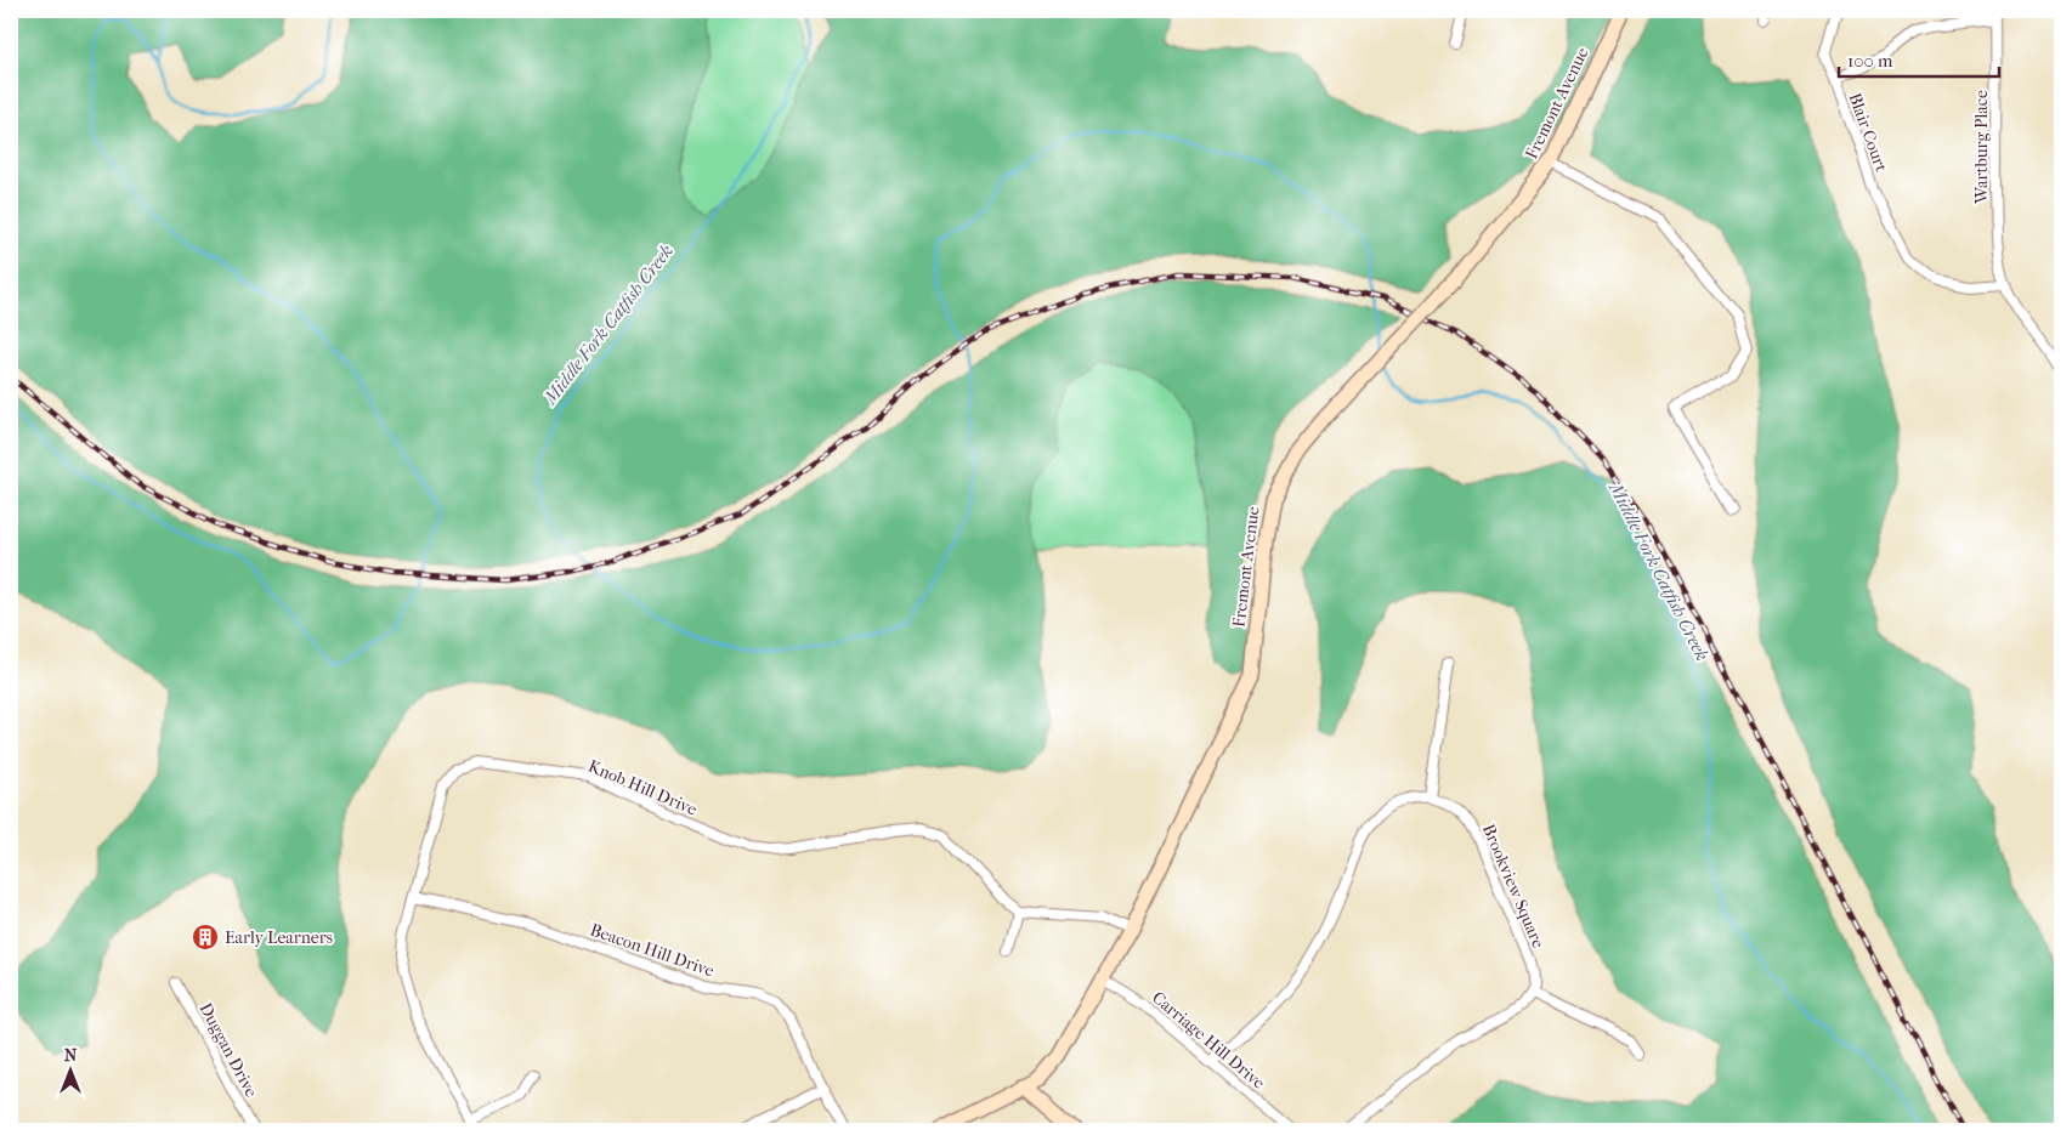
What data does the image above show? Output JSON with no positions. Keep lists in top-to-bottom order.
{
  "streets": {
    "main road": ["Fremont Avenue"],
    "street": [
      "Blair Court",
      "Wartburg Place",
      "Knob Hill Drive",
      "Brookview Square",
      "Beacon Hill Drive",
      "Carriage Hill Drive",
      "Duggan Drive"
    ]
  },
  "crossings": [
    ["Fremont Avenue", "Carriage Hill Drive"],
    ["Blair Court", "Wartburg Place"],
    ["Knob Hill Drive", "Beacon Hill Drive"],
    ["Brookview Square", "Carriage Hill Drive"]
  ],
  "water": ["Middle Fork Catfish Creek"],
  "places": {
    "building": ["Early Learners"]
  },
  "scale_bar": "100 m",
  "north": "top"
}
